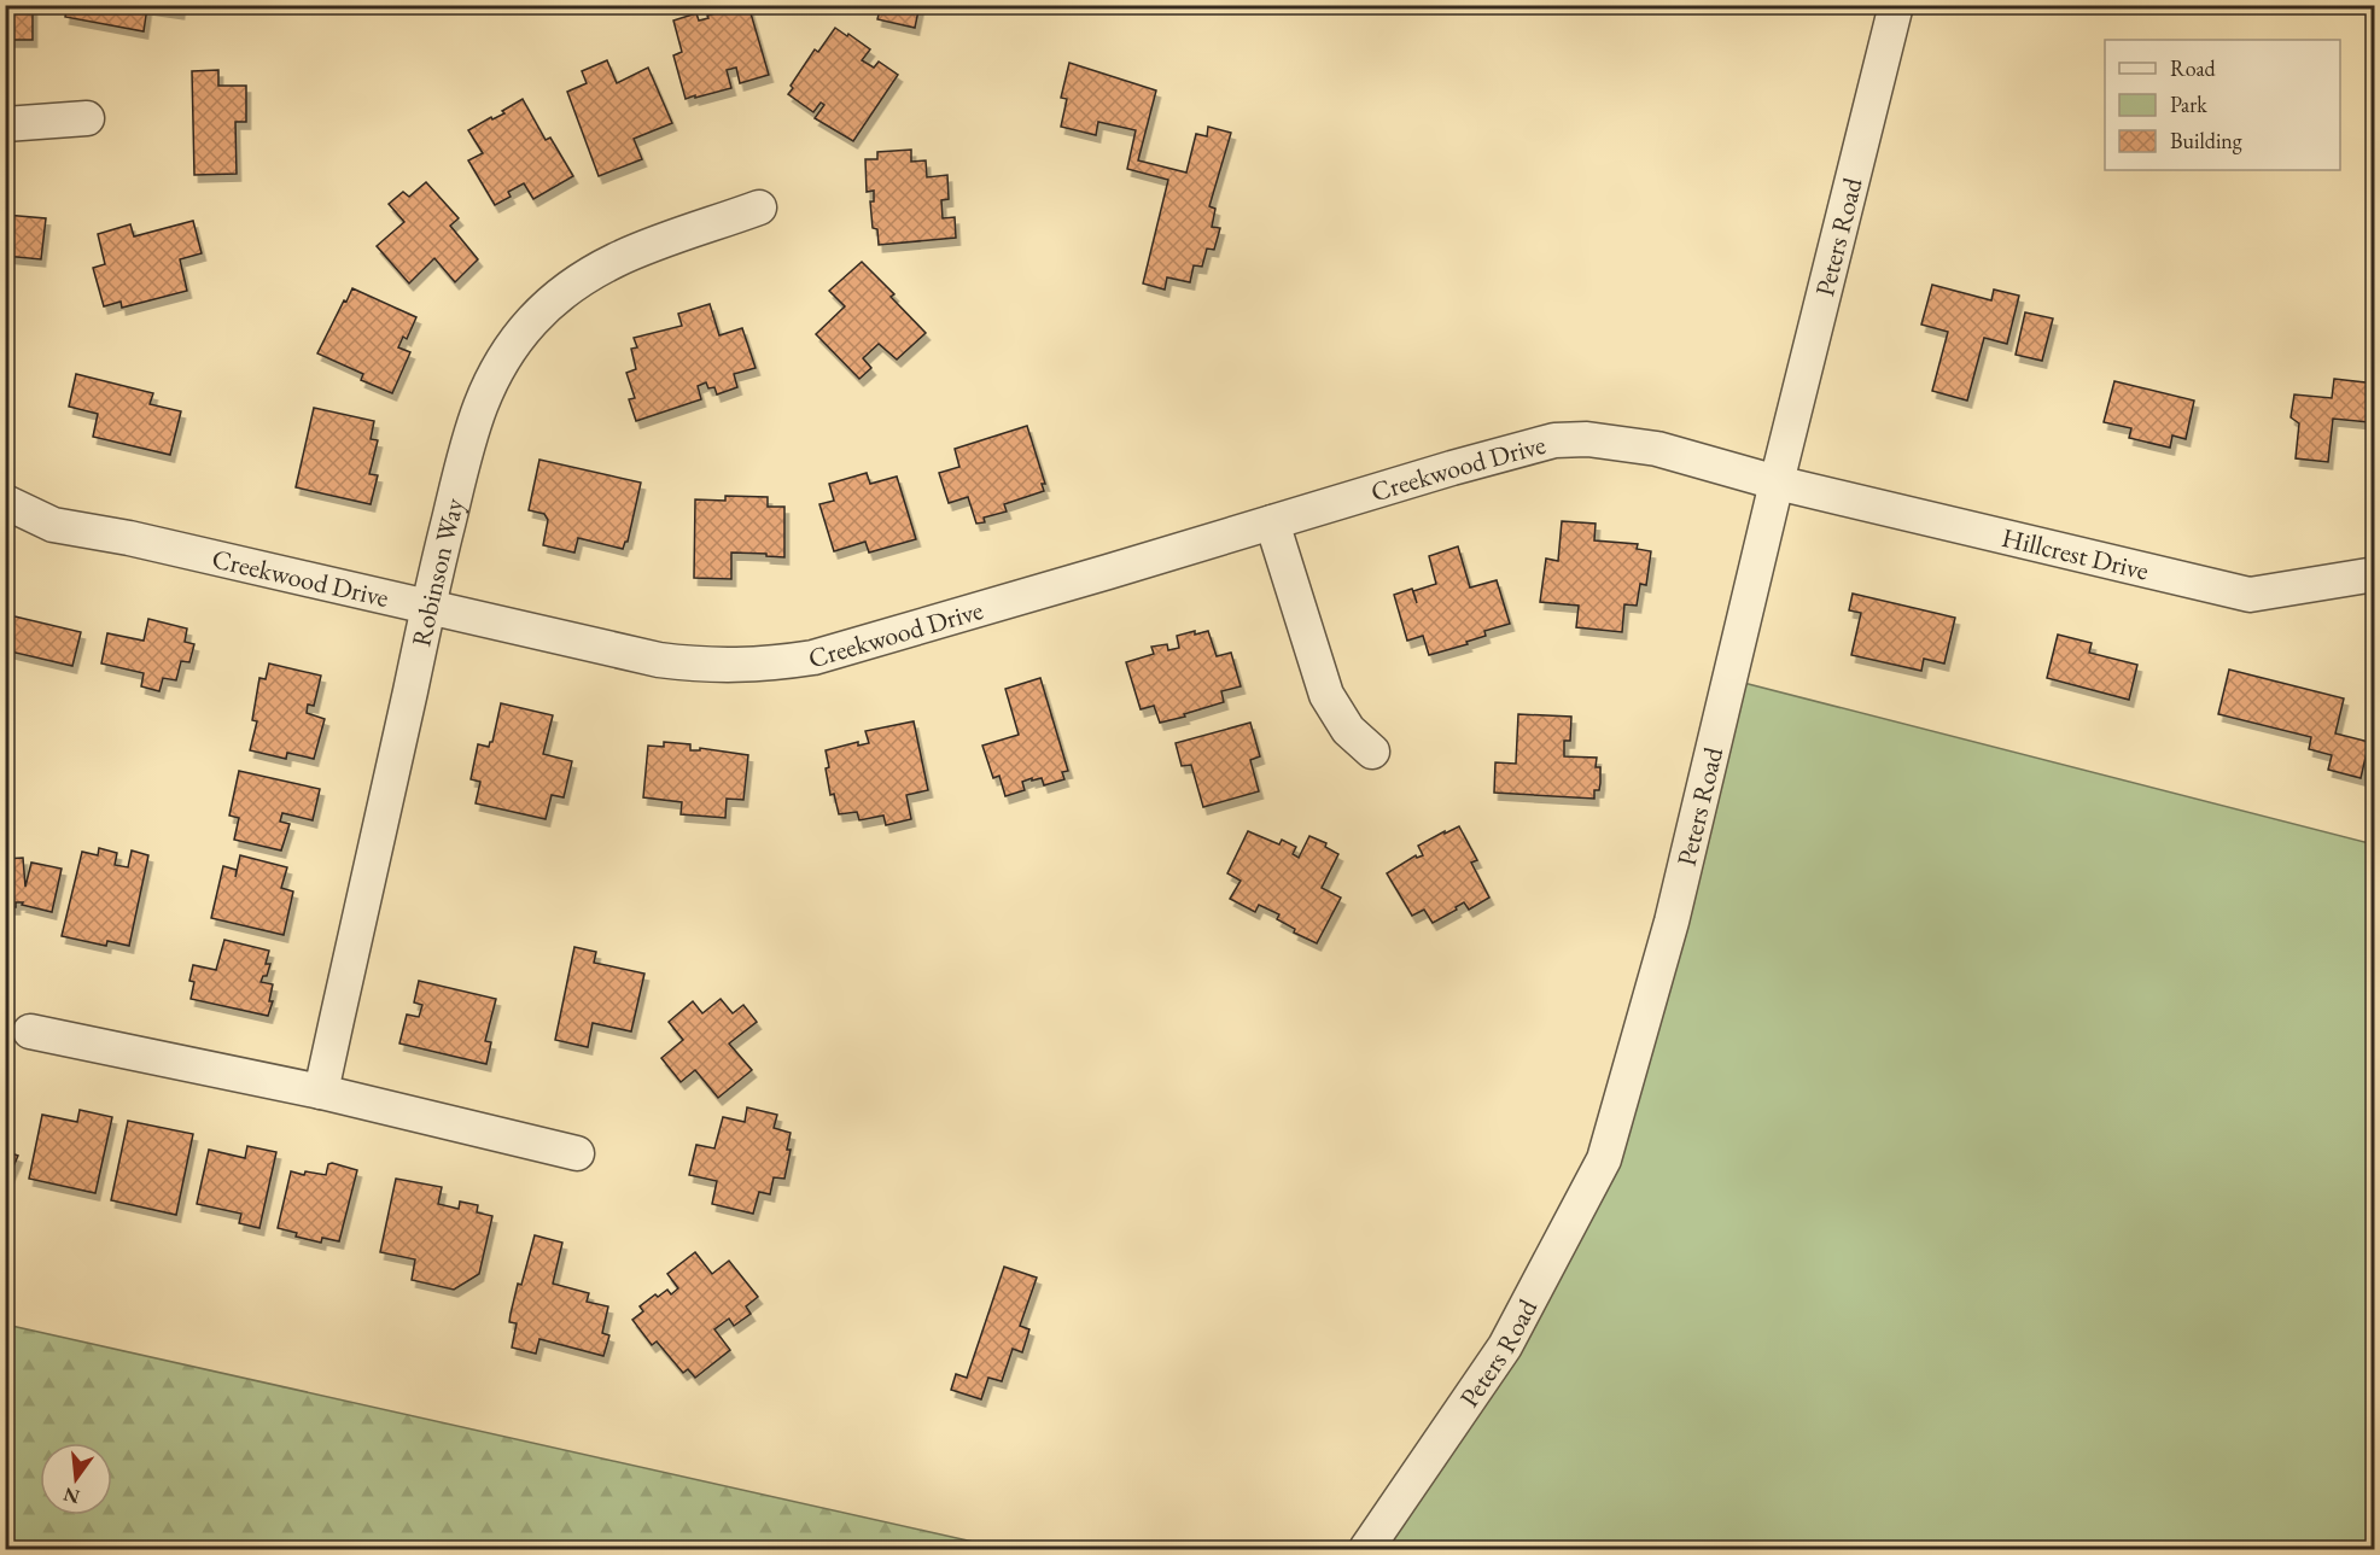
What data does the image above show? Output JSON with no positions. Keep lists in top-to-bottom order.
{
  "streets": {
    "street": [
      "Peters Road",
      "Creekwood Drive",
      "Hillcrest Drive",
      "Robinson Way"
    ]
  },
  "crossings": [
    ["Peters Road", "Creekwood Drive"],
    ["Peters Road", "Hillcrest Drive"],
    ["Creekwood Drive", "Hillcrest Drive"],
    ["Creekwood Drive", "Robinson Way"]
  ],
  "legend": ["Road", "Park", "Building"],
  "north": "bottom"
}
